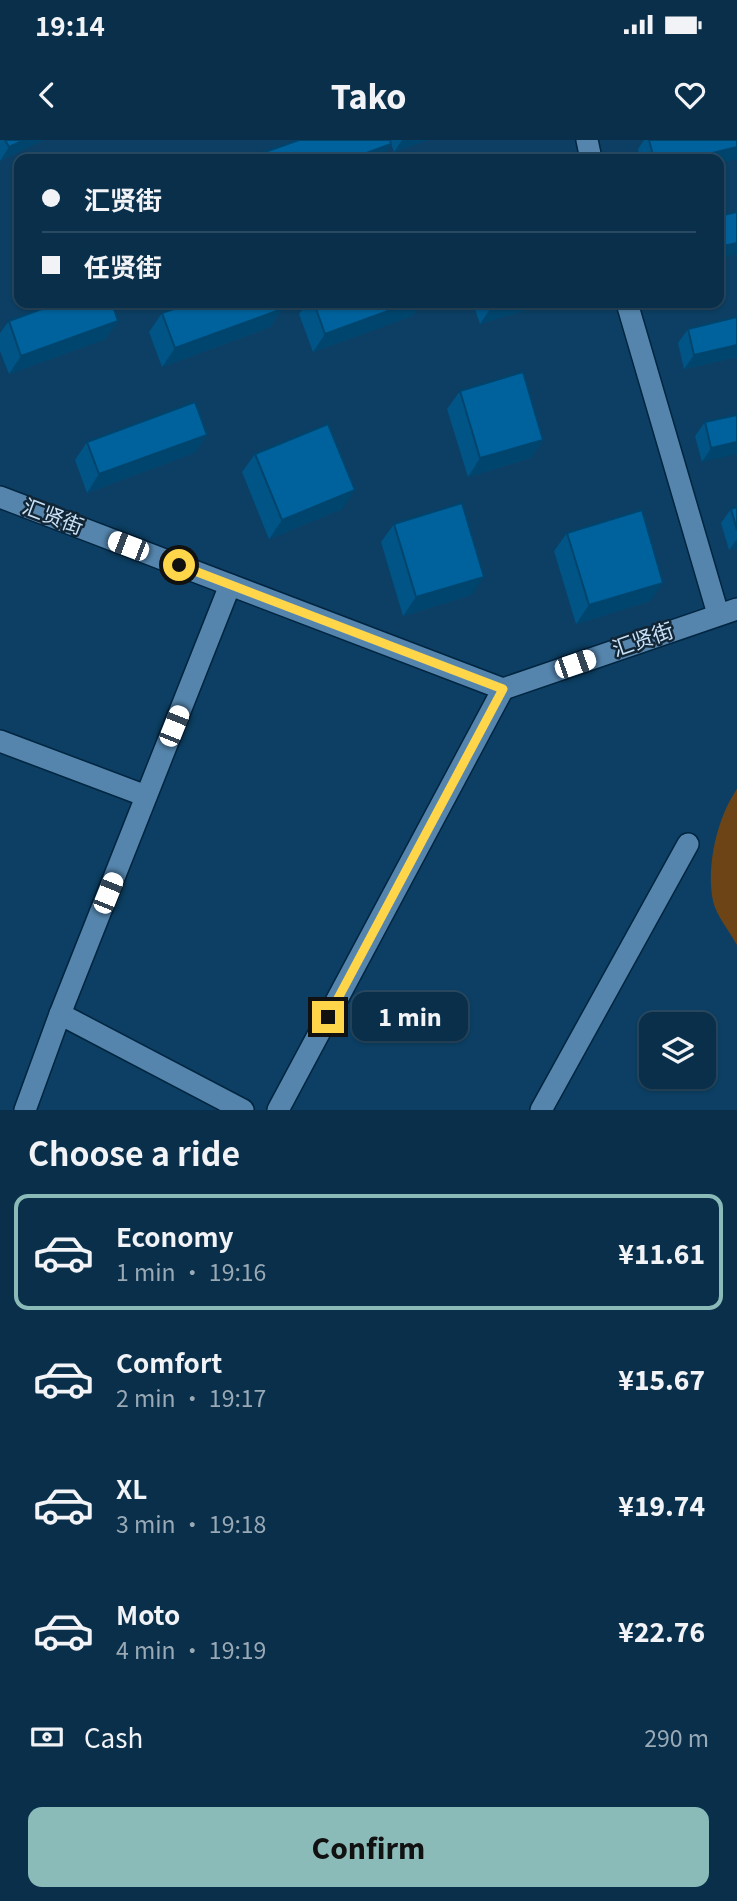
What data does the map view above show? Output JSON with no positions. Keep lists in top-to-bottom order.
{
  "streets": {
    "street": ["汇贤街"]
  },
  "page": {
    "status": "19:14",
    "header": "Tako",
    "banner": ["汇贤街", "任贤街"],
    "bubble": "1 min",
    "heading": "Choose a ride",
    "list": [
      {
        "name": "Economy",
        "note": "1 min · 19:16",
        "value": "¥11.61"
      },
      {
        "name": "Comfort",
        "note": "2 min · 19:17",
        "value": "¥15.67"
      },
      {
        "name": "XL",
        "note": "3 min · 19:18",
        "value": "¥19.74"
      },
      {
        "name": "Moto",
        "note": "4 min · 19:19",
        "value": "¥22.76"
      }
    ],
    "pay": ["Cash", "290 m"],
    "buttons": "Confirm"
  }
}
